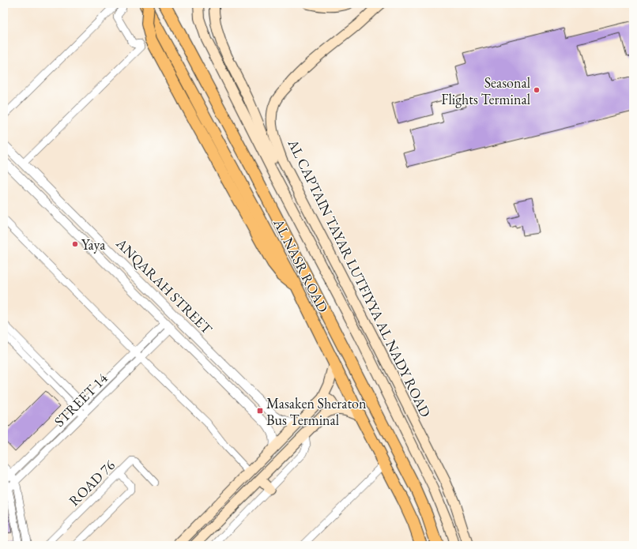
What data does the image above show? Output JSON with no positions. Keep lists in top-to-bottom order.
{
  "streets": {
    "main road": ["AL NASR ROAD", "AL CAPTAIN TAYAR LUTFIYYA AL NADY ROAD"],
    "street": ["ANQARAH STREET", "STREET 14", "ROAD 76"]
  },
  "crossings": [
    ["ANQARAH STREET", "STREET 14"]
  ],
  "places": {
    "other": ["Seasonal Flights Terminal", "Yaya"],
    "transit": ["Masaken Sheraton Bus Terminal"]
  }
}
